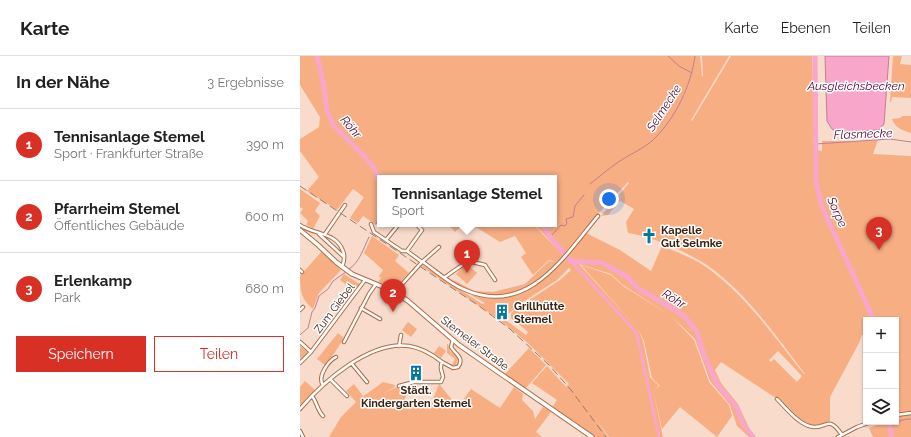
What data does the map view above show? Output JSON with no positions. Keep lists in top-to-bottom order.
{
  "streets": {
    "main road": ["Stemeler Straße"],
    "street": ["Zum Giebel"]
  },
  "crossings": [
    ["Zum Giebel", "Stemeler Straße"]
  ],
  "water": [
    "Ausgleichsbecken",
    "Selmecke",
    "Röhr",
    "Flasmecke",
    "Sorpe"
  ],
  "places": {
    "church": ["Kapelle Gut Selmke"],
    "building": ["Grillhütte Stemel", "Städt. Kindergarten Stemel"]
  },
  "page": {
    "header": "Karte",
    "nav": ["Karte", "Ebenen", "Teilen"],
    "heading": ["In der Nähe", "3 Ergebnisse"],
    "list": [
      {
        "mark": "1",
        "name": "Tennisanlage Stemel",
        "note": "Sport · Frankfurter Straße",
        "value": "390 m"
      },
      {
        "mark": "2",
        "name": "Pfarrheim Stemel",
        "note": "Öffentliches Gebäude",
        "value": "600 m"
      },
      {
        "mark": "3",
        "name": "Erlenkamp",
        "note": "Park",
        "value": "680 m"
      }
    ],
    "popup": ["Tennisanlage Stemel", "Sport"],
    "pins": ["3", "1", "2"],
    "map_buttons": ["+", "−"],
    "buttons": ["Speichern", "Teilen"]
  }
}
